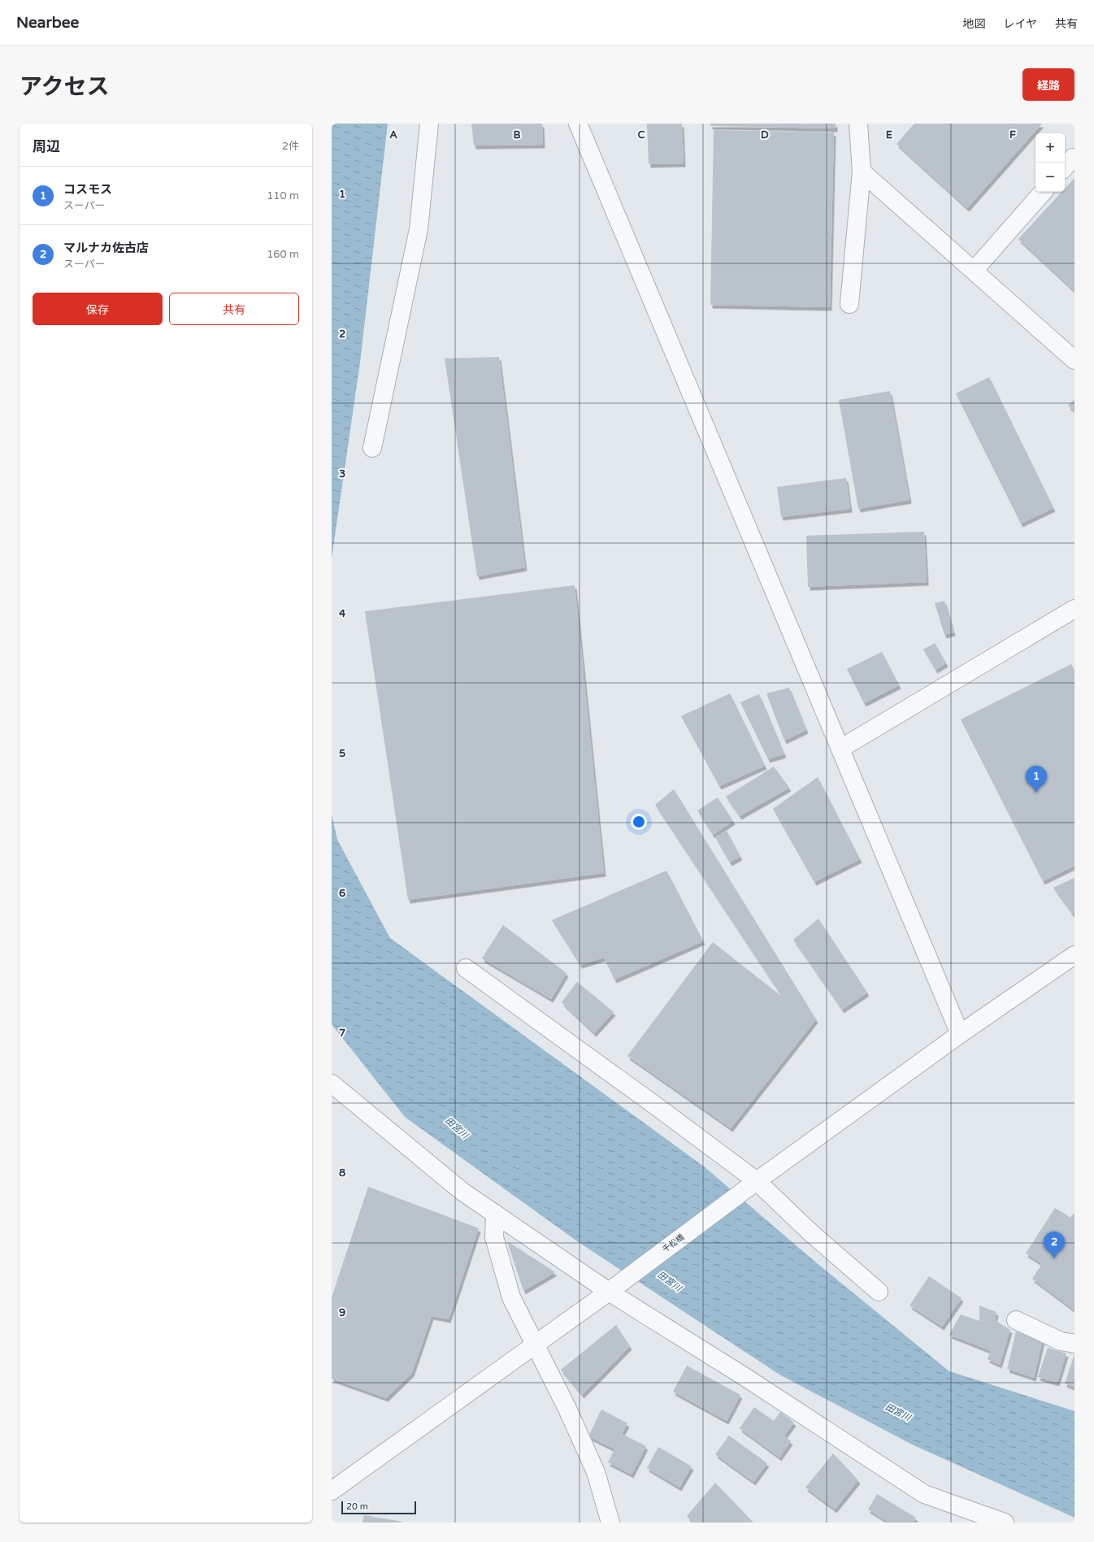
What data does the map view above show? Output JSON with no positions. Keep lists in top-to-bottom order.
{
  "streets": {
    "street": ["千松橋"]
  },
  "water": ["田宮川"],
  "scale_bar": "20 m",
  "page": {
    "header": "Nearbee",
    "nav": ["地図", "レイヤ", "共有"],
    "title": "アクセス",
    "buttons": [
      "経路",
      ["保存", "共有"]
    ],
    "heading": ["周辺", "2件"],
    "map_buttons": ["+", "−"],
    "list": [
      {
        "mark": "1",
        "name": "コスモス",
        "note": "スーパー",
        "value": "110 m"
      },
      {
        "mark": "2",
        "name": "マルナカ佐古店",
        "note": "スーパー",
        "value": "160 m"
      }
    ],
    "pins": ["1", "2"],
    "scale": "20 m"
  },
  "grid": {
    "columns": [
      "A",
      "B",
      "C",
      "D",
      "E",
      "F"
    ],
    "rows": [
      "1",
      "2",
      "3",
      "4",
      "5",
      "6",
      "7",
      "8",
      "9"
    ]
  }
}
